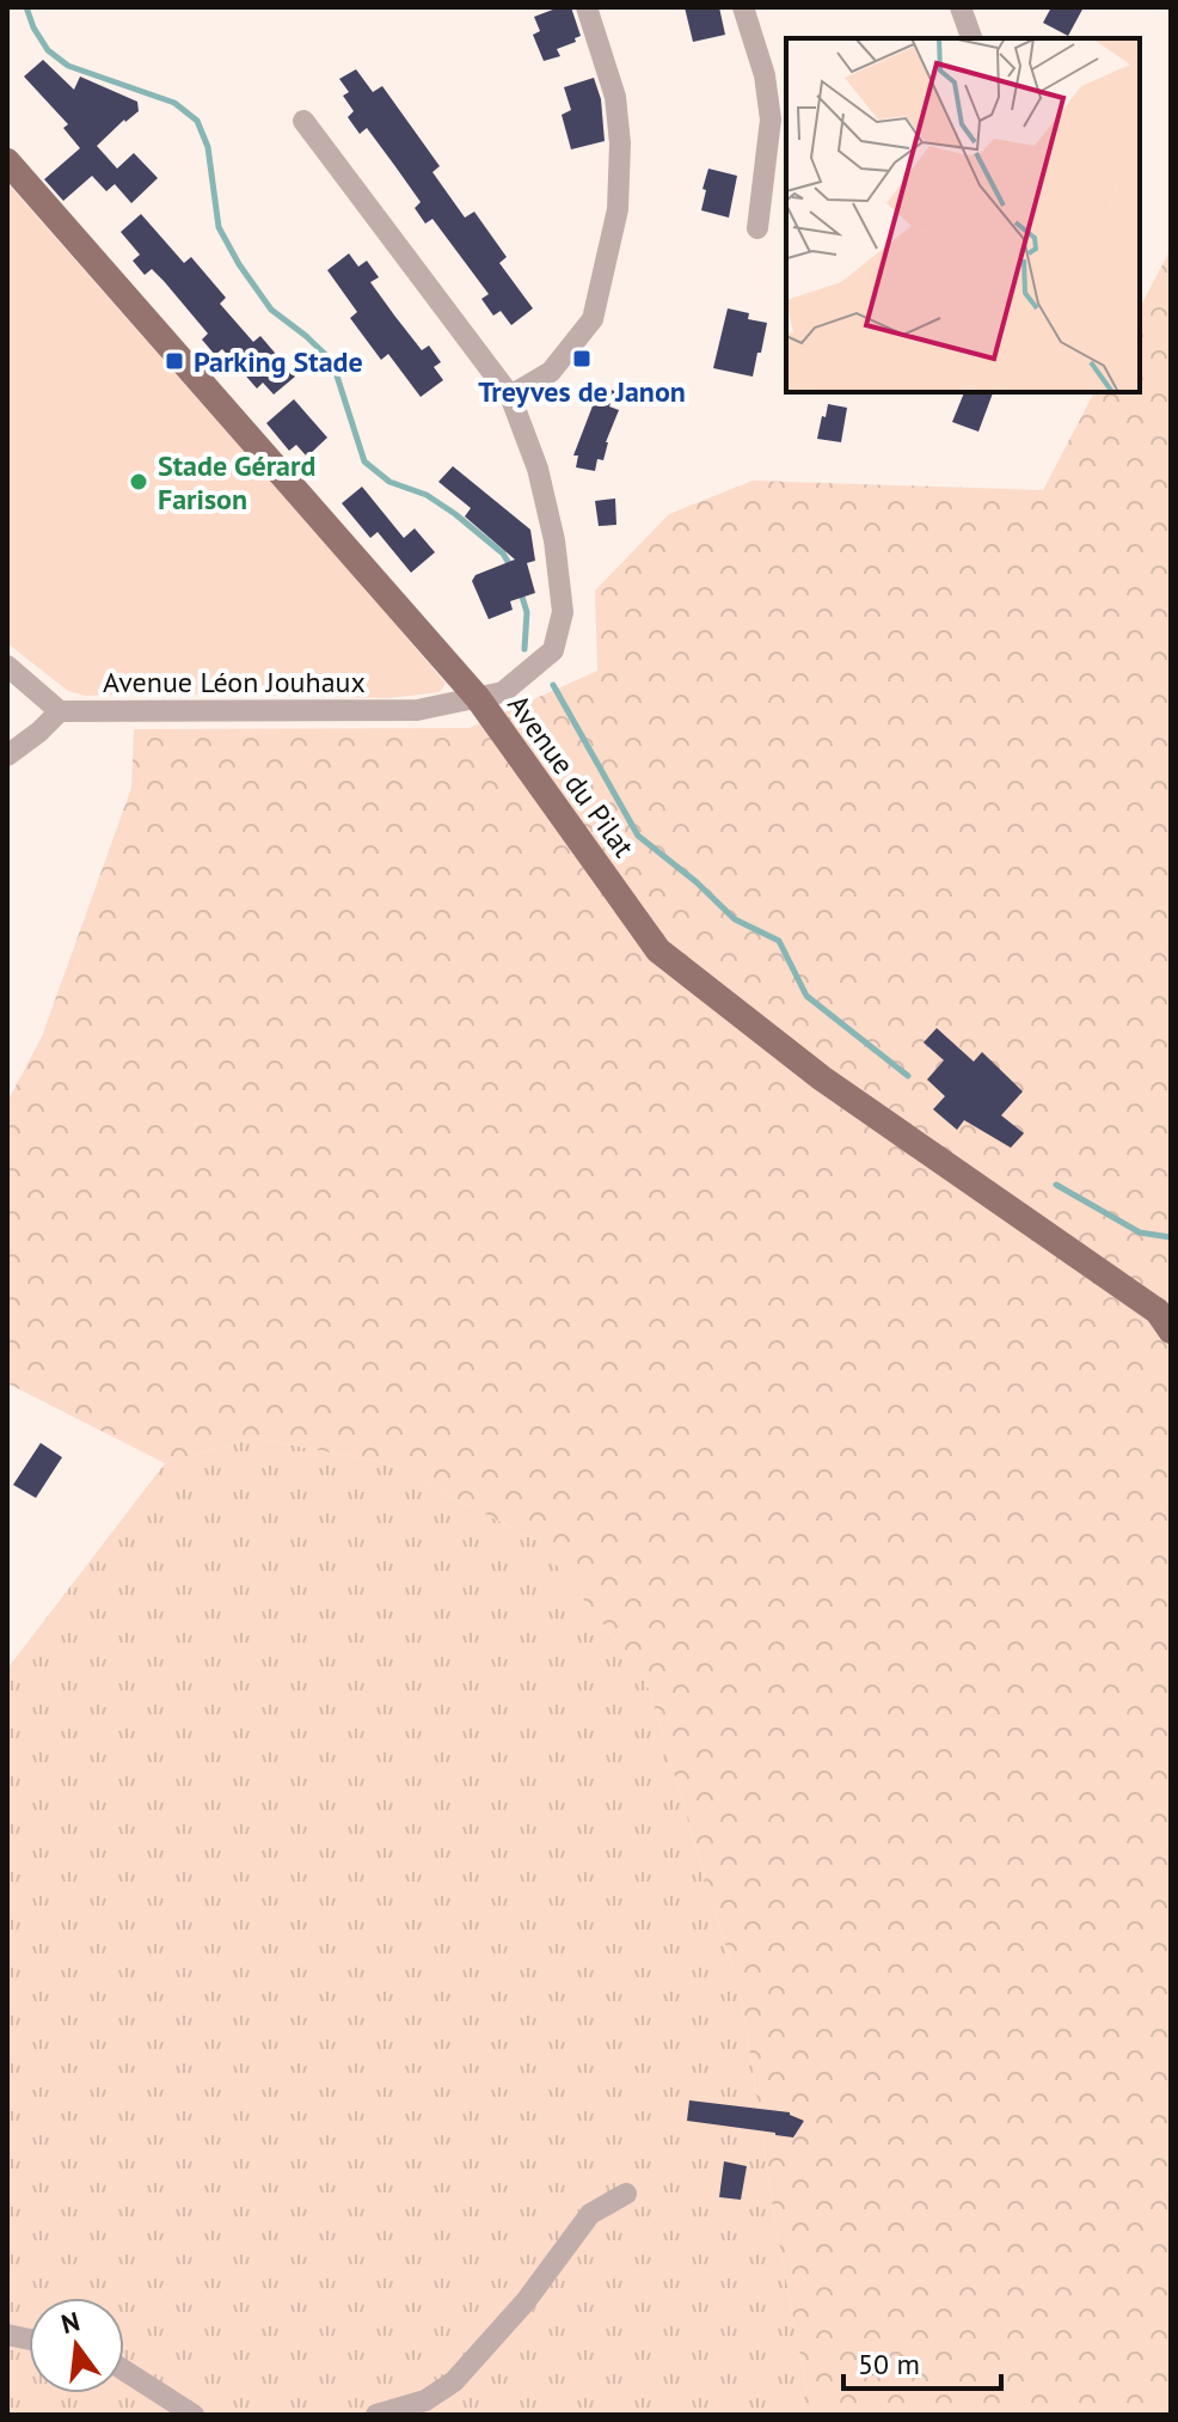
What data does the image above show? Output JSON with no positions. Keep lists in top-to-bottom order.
{
  "streets": {
    "main road": ["Avenue du Pilat"],
    "street": ["Avenue Léon Jouhaux"]
  },
  "crossings": [
    ["Avenue Léon Jouhaux", "Avenue du Pilat"]
  ],
  "places": {
    "transit": ["Treyves de Janon", "Parking Stade"],
    "other": ["Stade Gérard Farison"]
  },
  "scale_bar": "50 m",
  "north": "top"
}
